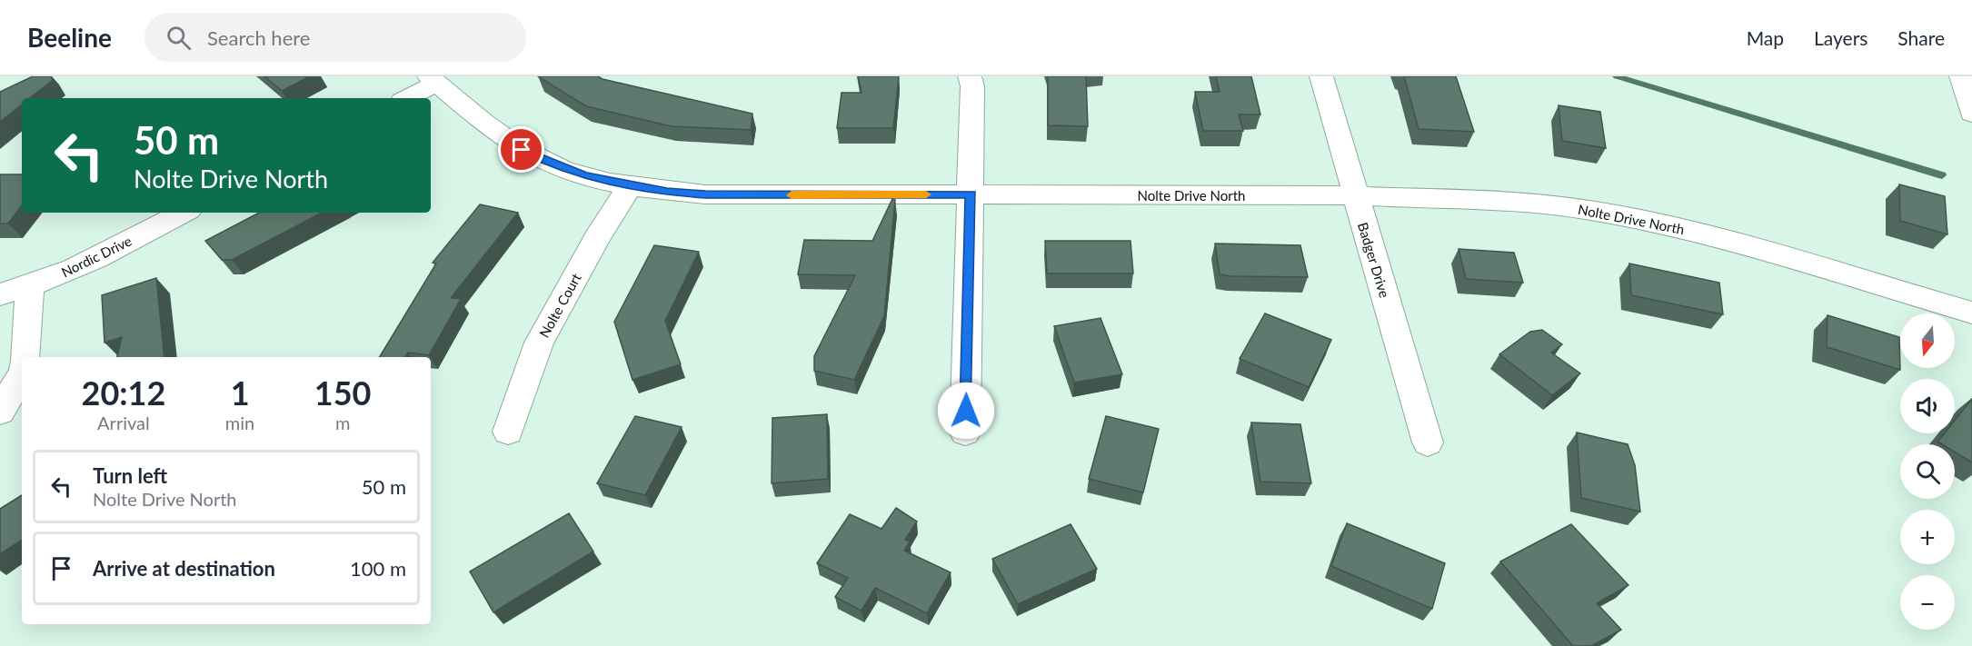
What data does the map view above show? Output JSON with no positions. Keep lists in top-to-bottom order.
{
  "streets": {
    "street": [
      "Nolte Drive North",
      "Nordic Drive",
      "Badger Drive",
      "Nolte Court"
    ]
  },
  "crossings": [
    ["Nolte Drive North", "Badger Drive"],
    ["Nolte Drive North", "Nolte Court"]
  ],
  "north": "bottom",
  "page": {
    "header": "Beeline",
    "search": "Search here",
    "nav": ["Map", "Layers", "Share"],
    "turn": ["50 m", "Nolte Drive North"],
    "map_buttons": ["+", "−"],
    "eta": [
      "20:12",
      "Arrival",
      "1",
      "min",
      "150",
      "m"
    ],
    "list": [
      {
        "name": "Turn left",
        "note": "Nolte Drive North",
        "value": "50 m"
      },
      {
        "name": "Arrive at destination",
        "value": "100 m"
      }
    ]
  }
}
